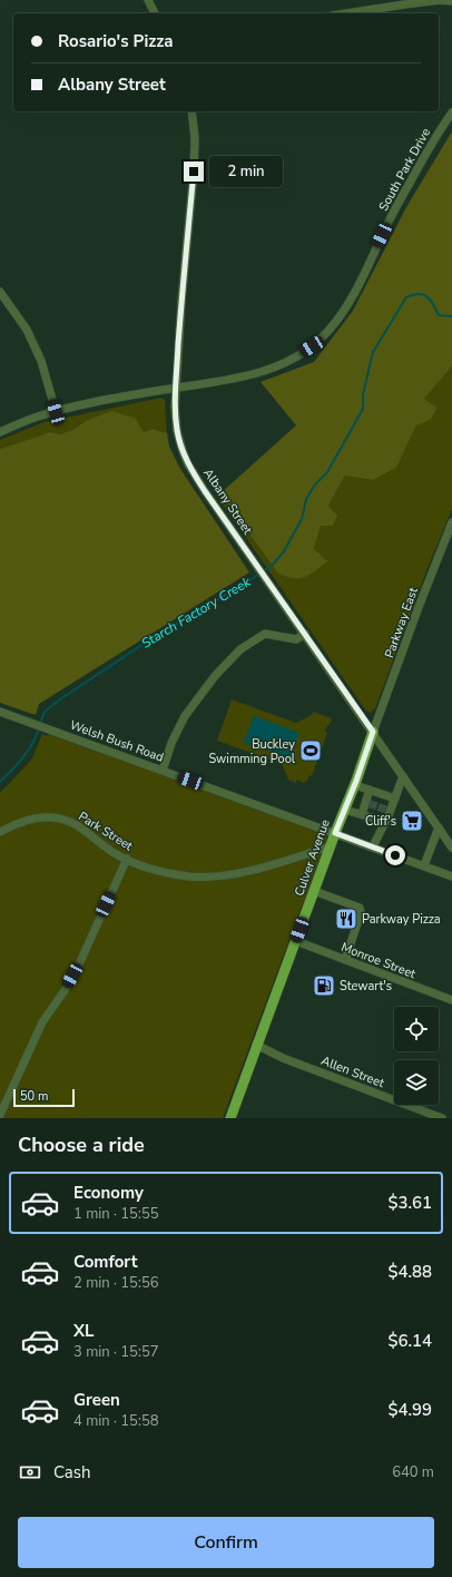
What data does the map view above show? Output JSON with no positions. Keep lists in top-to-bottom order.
{
  "streets": {
    "main road": ["Culver Avenue"],
    "street": [
      "South Park Drive",
      "Albany Street",
      "Parkway East",
      "Welsh Bush Road",
      "Park Street",
      "Monroe Street",
      "Allen Street"
    ]
  },
  "crossings": [
    ["South Park Drive", "Albany Street"],
    ["Albany Street", "Parkway East"],
    ["Albany Street", "Culver Avenue"],
    ["Parkway East", "Culver Avenue"],
    ["Welsh Bush Road", "Culver Avenue"],
    ["Park Street", "Culver Avenue"],
    ["Culver Avenue", "Monroe Street"],
    ["Culver Avenue", "Allen Street"]
  ],
  "water": ["Starch Factory Creek"],
  "places": {
    "sports": ["Buckley Swimming Pool"],
    "supermarket": ["Cliff's"],
    "restaurant": ["Parkway Pizza"],
    "fuel station": ["Stewart's"]
  },
  "scale_bar": "50 m",
  "page": {
    "banner": ["Rosario's Pizza", "Albany Street"],
    "bubble": "2 min",
    "scale": "50 m",
    "heading": "Choose a ride",
    "list": [
      {
        "name": "Economy",
        "note": "1 min · 15:55",
        "value": "$3.61"
      },
      {
        "name": "Comfort",
        "note": "2 min · 15:56",
        "value": "$4.88"
      },
      {
        "name": "XL",
        "note": "3 min · 15:57",
        "value": "$6.14"
      },
      {
        "name": "Green",
        "note": "4 min · 15:58",
        "value": "$4.99"
      }
    ],
    "pay": ["Cash", "640 m"],
    "buttons": "Confirm"
  }
}
